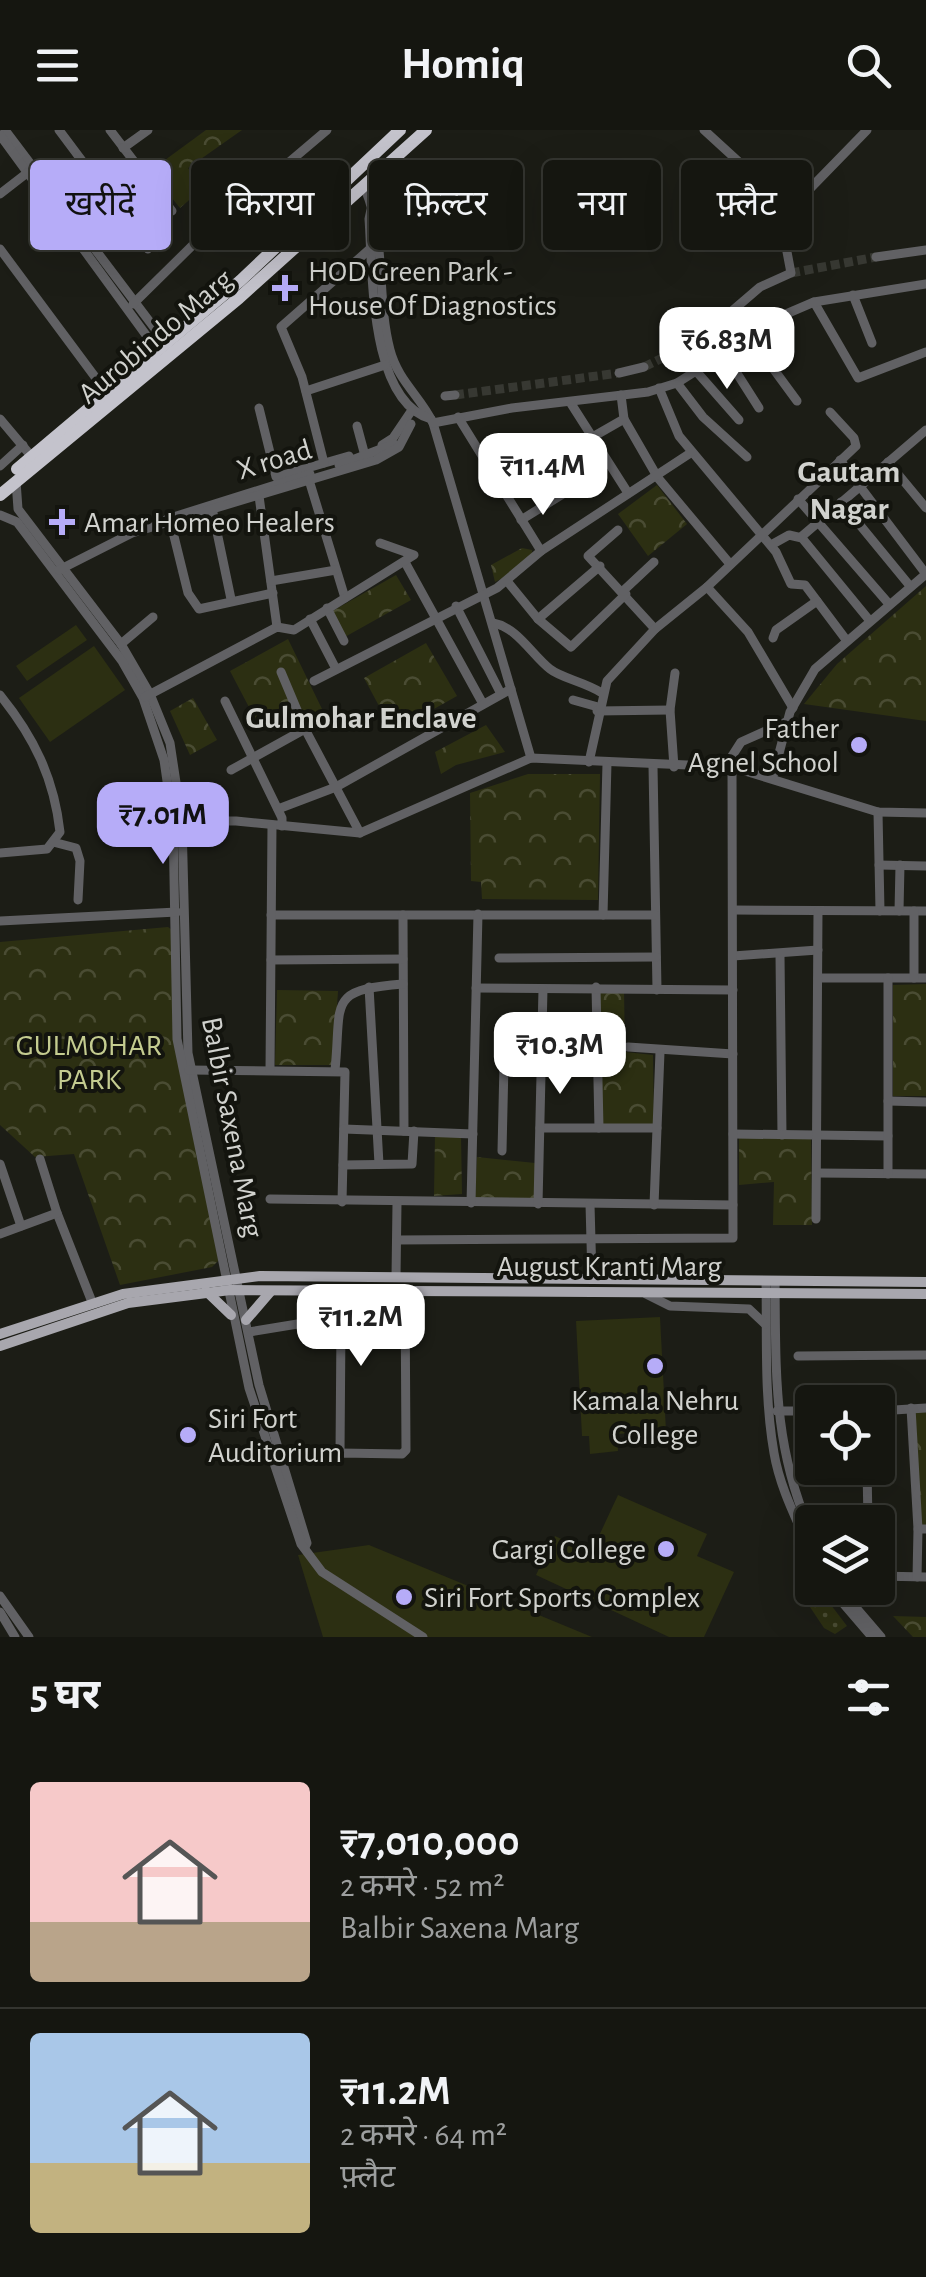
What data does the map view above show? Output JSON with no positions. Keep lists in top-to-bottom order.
{
  "streets": {
    "highway": ["Aurobindo Marg"],
    "main road": ["August Kranti Marg"],
    "street": ["X road", "Balbir Saxena Marg"]
  },
  "crossings": [
    ["Aurobindo Marg", "Balbir Saxena Marg"],
    ["Balbir Saxena Marg", "August Kranti Marg"]
  ],
  "districts": ["Gautam Nagar", "Gulmohar Enclave"],
  "parks": ["GULMOHAR PARK"],
  "places": {
    "health": ["HOD Green Park - House Of Diagnostics", "Amar Homeo Healers"],
    "other": [
      "Father Agnel School",
      "Kamala Nehru College",
      "Siri Fort Auditorium",
      "Gargi College",
      "Siri Fort Sports Complex"
    ]
  },
  "page": {
    "header": "Homiq",
    "chip": [
      "खरीदें",
      "किराया",
      "फ़िल्टर",
      "नया",
      "फ़्लैट"
    ],
    "price": [
      "₹6.83M",
      "₹11.4M",
      "₹7.01M",
      "₹10.3M",
      "₹11.2M"
    ],
    "heading": "5 घर",
    "list": [
      {
        "name": "₹7,010,000",
        "note": "2 कमरे · 52 m² · Balbir Saxena Marg"
      },
      {
        "name": "₹11.2M",
        "note": "2 कमरे · 64 m² · फ़्लैट"
      }
    ]
  }
}
